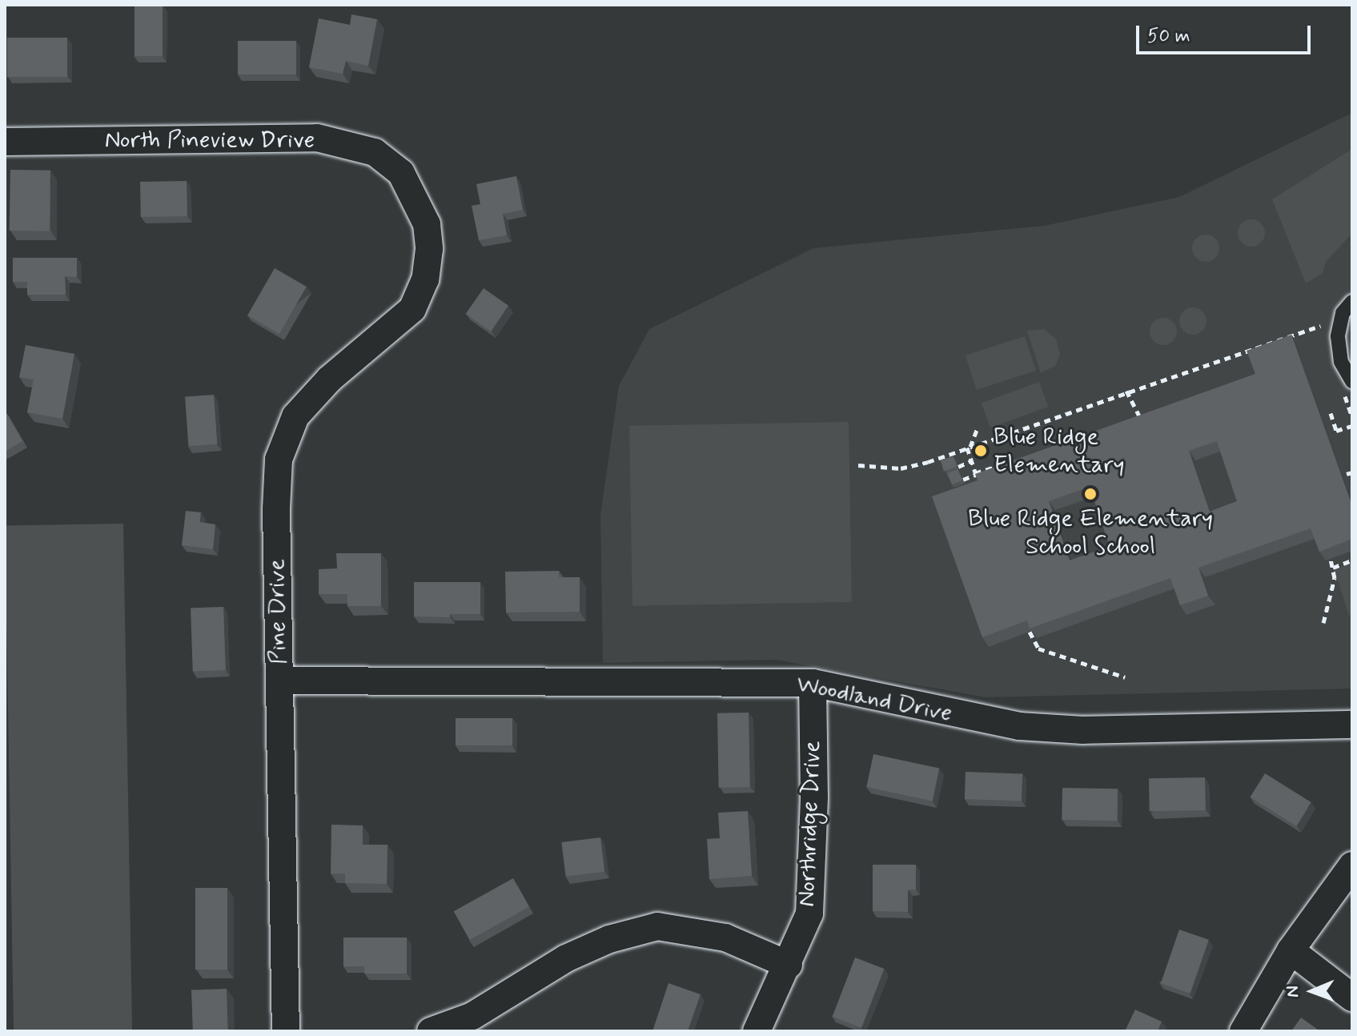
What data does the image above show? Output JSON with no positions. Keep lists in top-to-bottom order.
{
  "streets": {
    "street": [
      "North Pineview Drive",
      "Pine Drive",
      "Woodland Drive",
      "Northridge Drive"
    ]
  },
  "crossings": [
    ["North Pineview Drive", "Pine Drive"],
    ["Pine Drive", "Woodland Drive"],
    ["Woodland Drive", "Northridge Drive"]
  ],
  "places": ["Blue Ridge Elementary", "Blue Ridge Elementary School School"],
  "scale_bar": "50 m",
  "north": "left"
}
